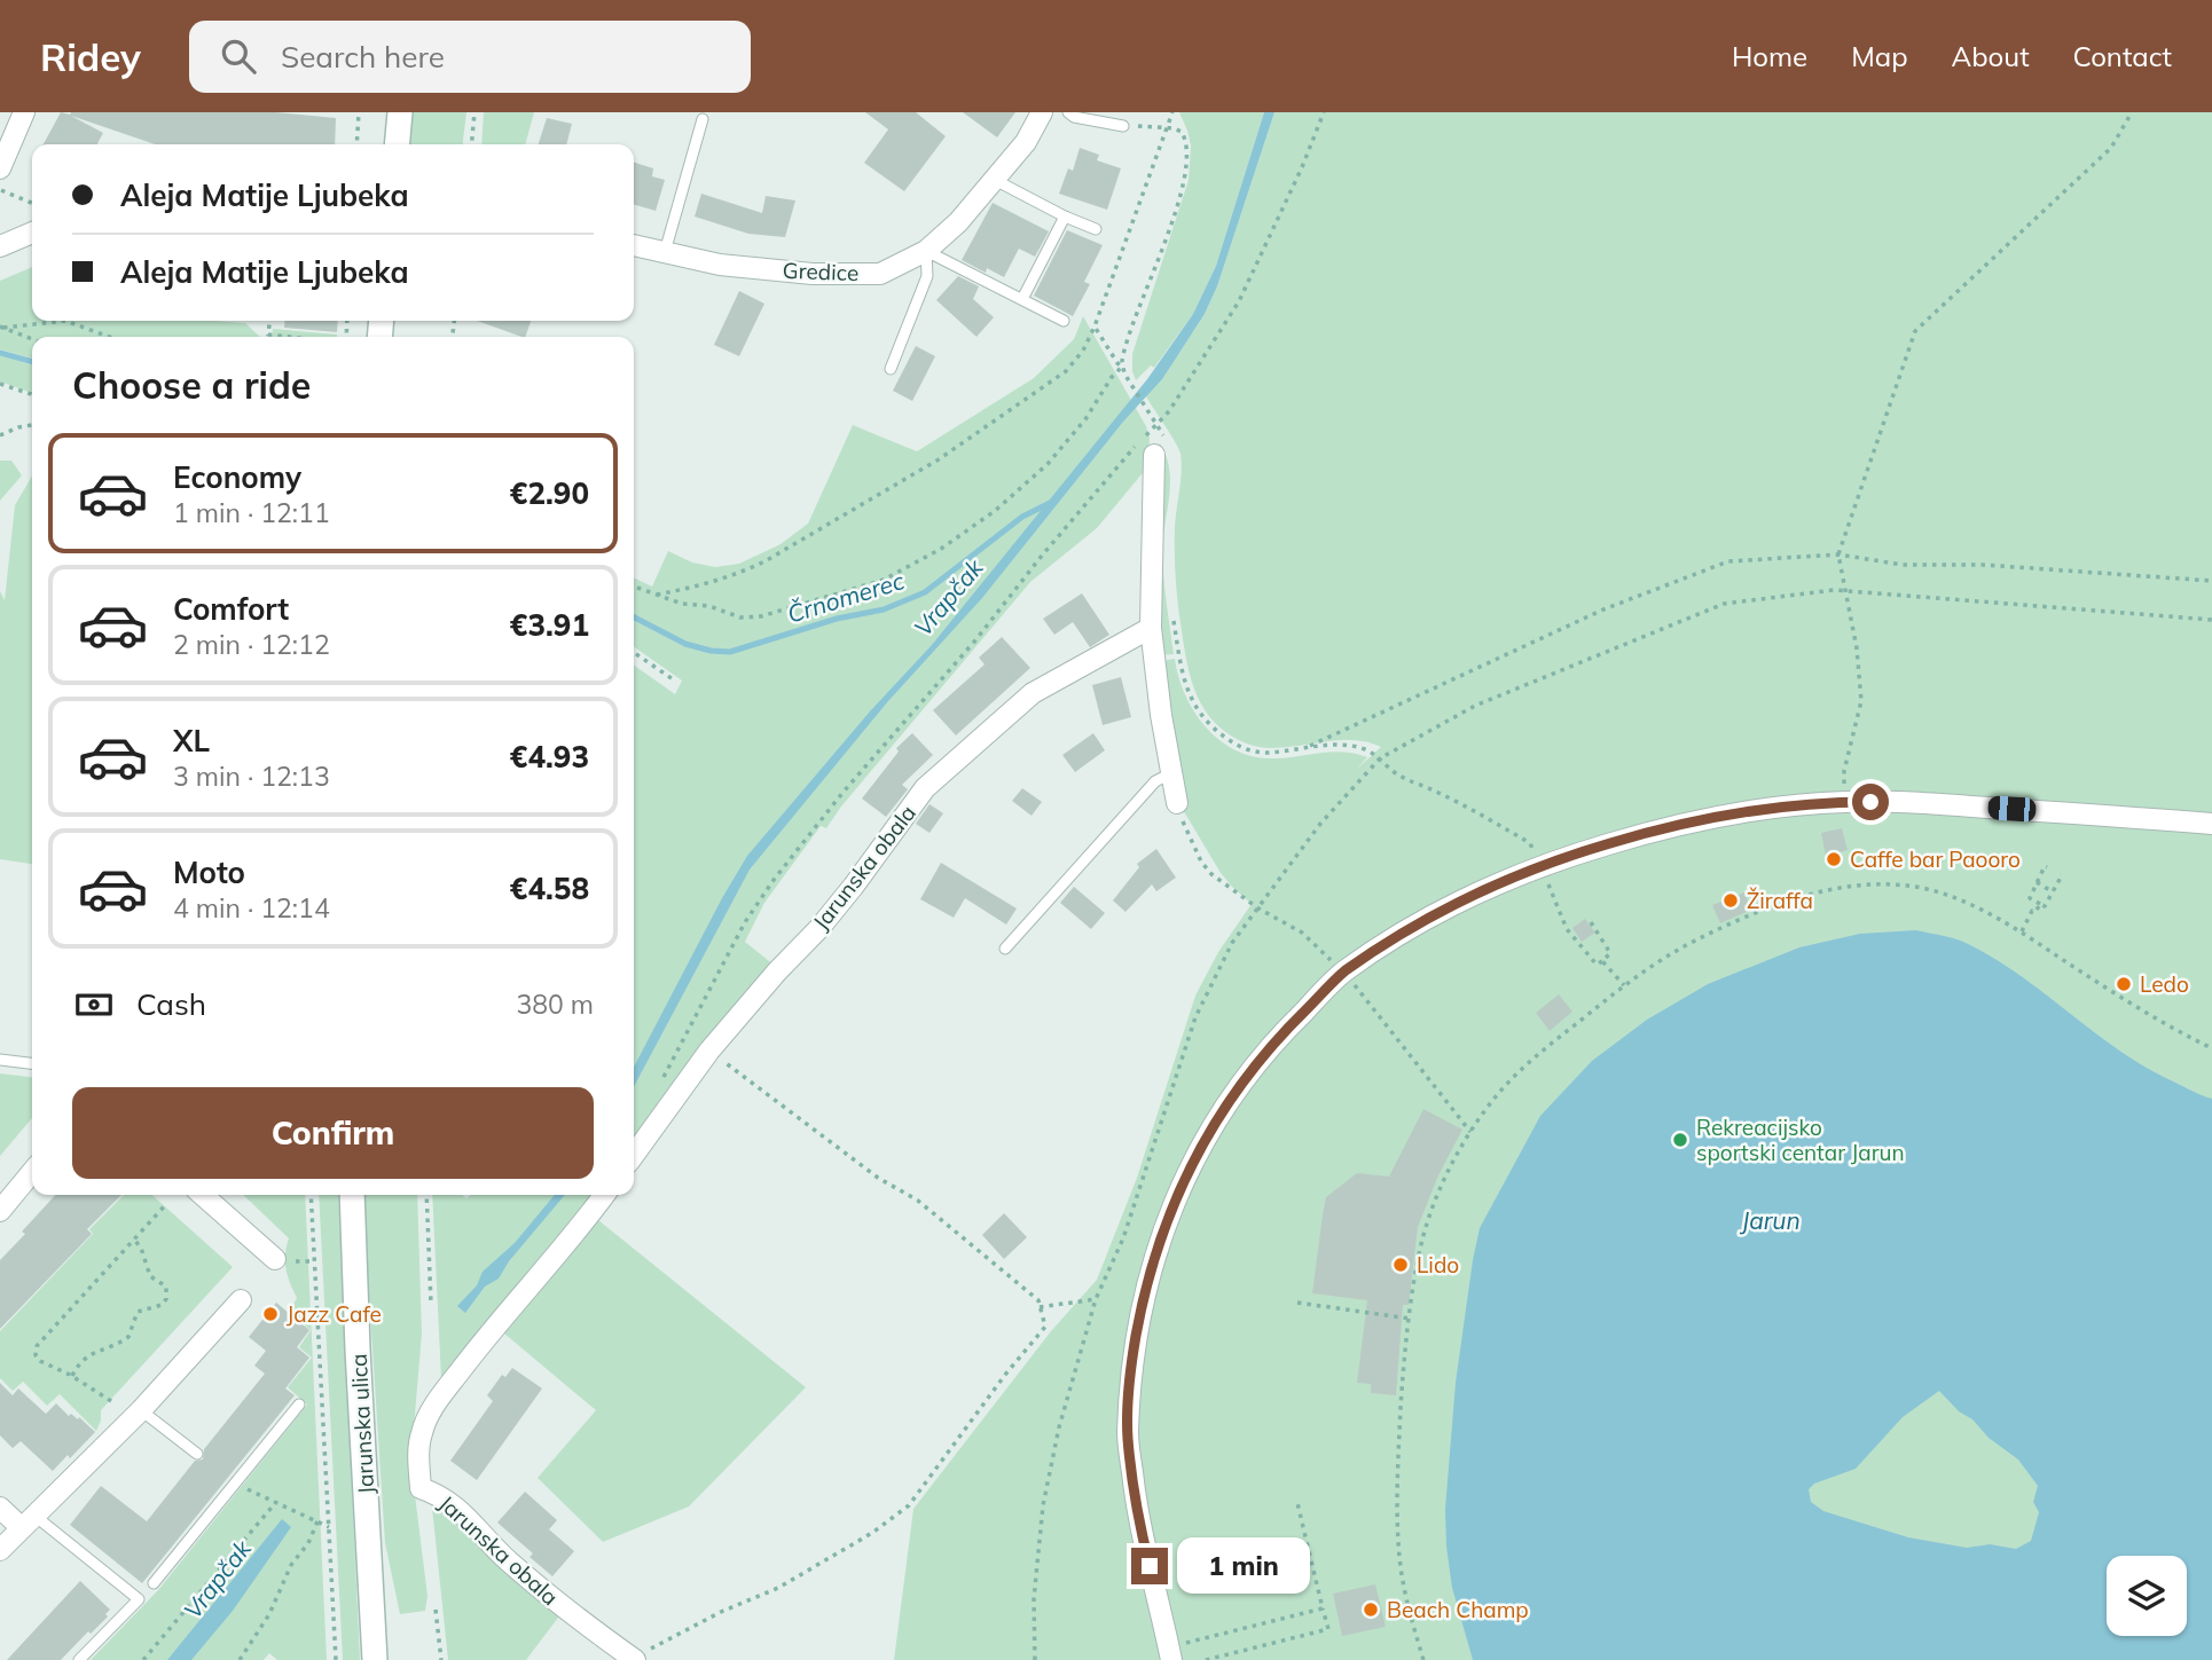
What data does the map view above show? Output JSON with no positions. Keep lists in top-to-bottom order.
{
  "streets": {
    "street": ["Gredice", "Jarunska obala", "Jarunska ulica"]
  },
  "water": ["Črnomerec", "Vrapčak", "Jarun"],
  "places": [
    "Caffe bar Paooro",
    "Žiraffa",
    "Ledo",
    "Rekreacijsko sportski centar Jarun",
    "Lido",
    "Jazz Cafe",
    "Beach Champ"
  ],
  "page": {
    "header": "Ridey",
    "search": "Search here",
    "nav": [
      "Home",
      "Map",
      "About",
      "Contact"
    ],
    "banner": ["Aleja Matije Ljubeka", "Aleja Matije Ljubeka"],
    "heading": "Choose a ride",
    "list": [
      {
        "name": "Economy",
        "note": "1 min · 12:11",
        "value": "€2.90"
      },
      {
        "name": "Comfort",
        "note": "2 min · 12:12",
        "value": "€3.91"
      },
      {
        "name": "XL",
        "note": "3 min · 12:13",
        "value": "€4.93"
      },
      {
        "name": "Moto",
        "note": "4 min · 12:14",
        "value": "€4.58"
      }
    ],
    "pay": ["Cash", "380 m"],
    "buttons": "Confirm",
    "bubble": "1 min"
  }
}
